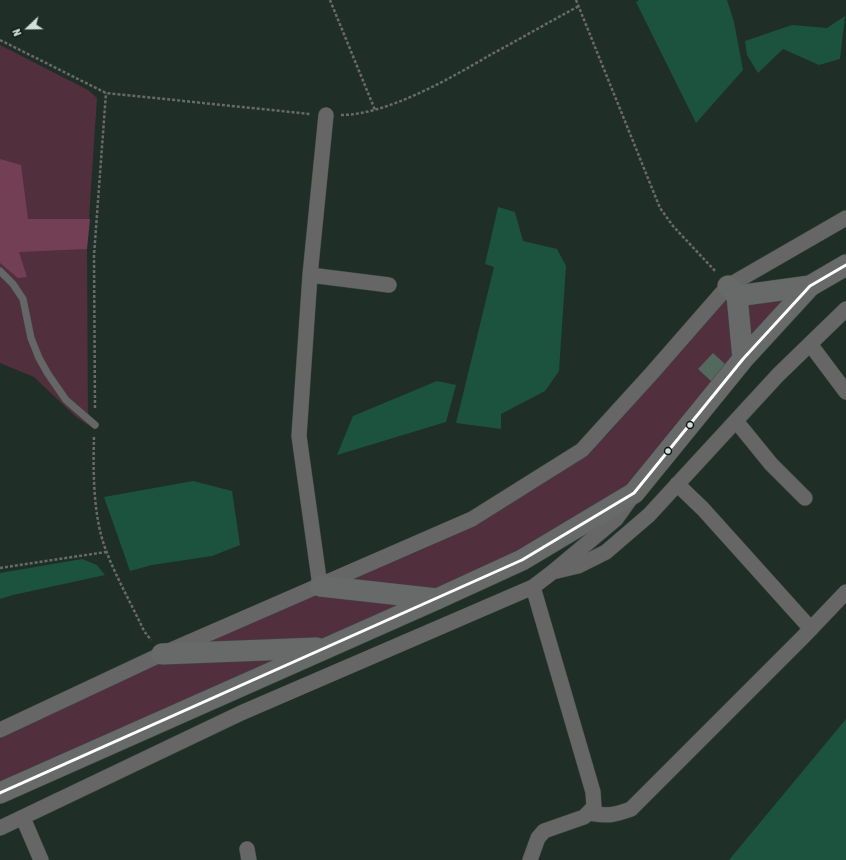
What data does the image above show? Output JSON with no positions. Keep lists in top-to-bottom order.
{
  "north": "left"
}
